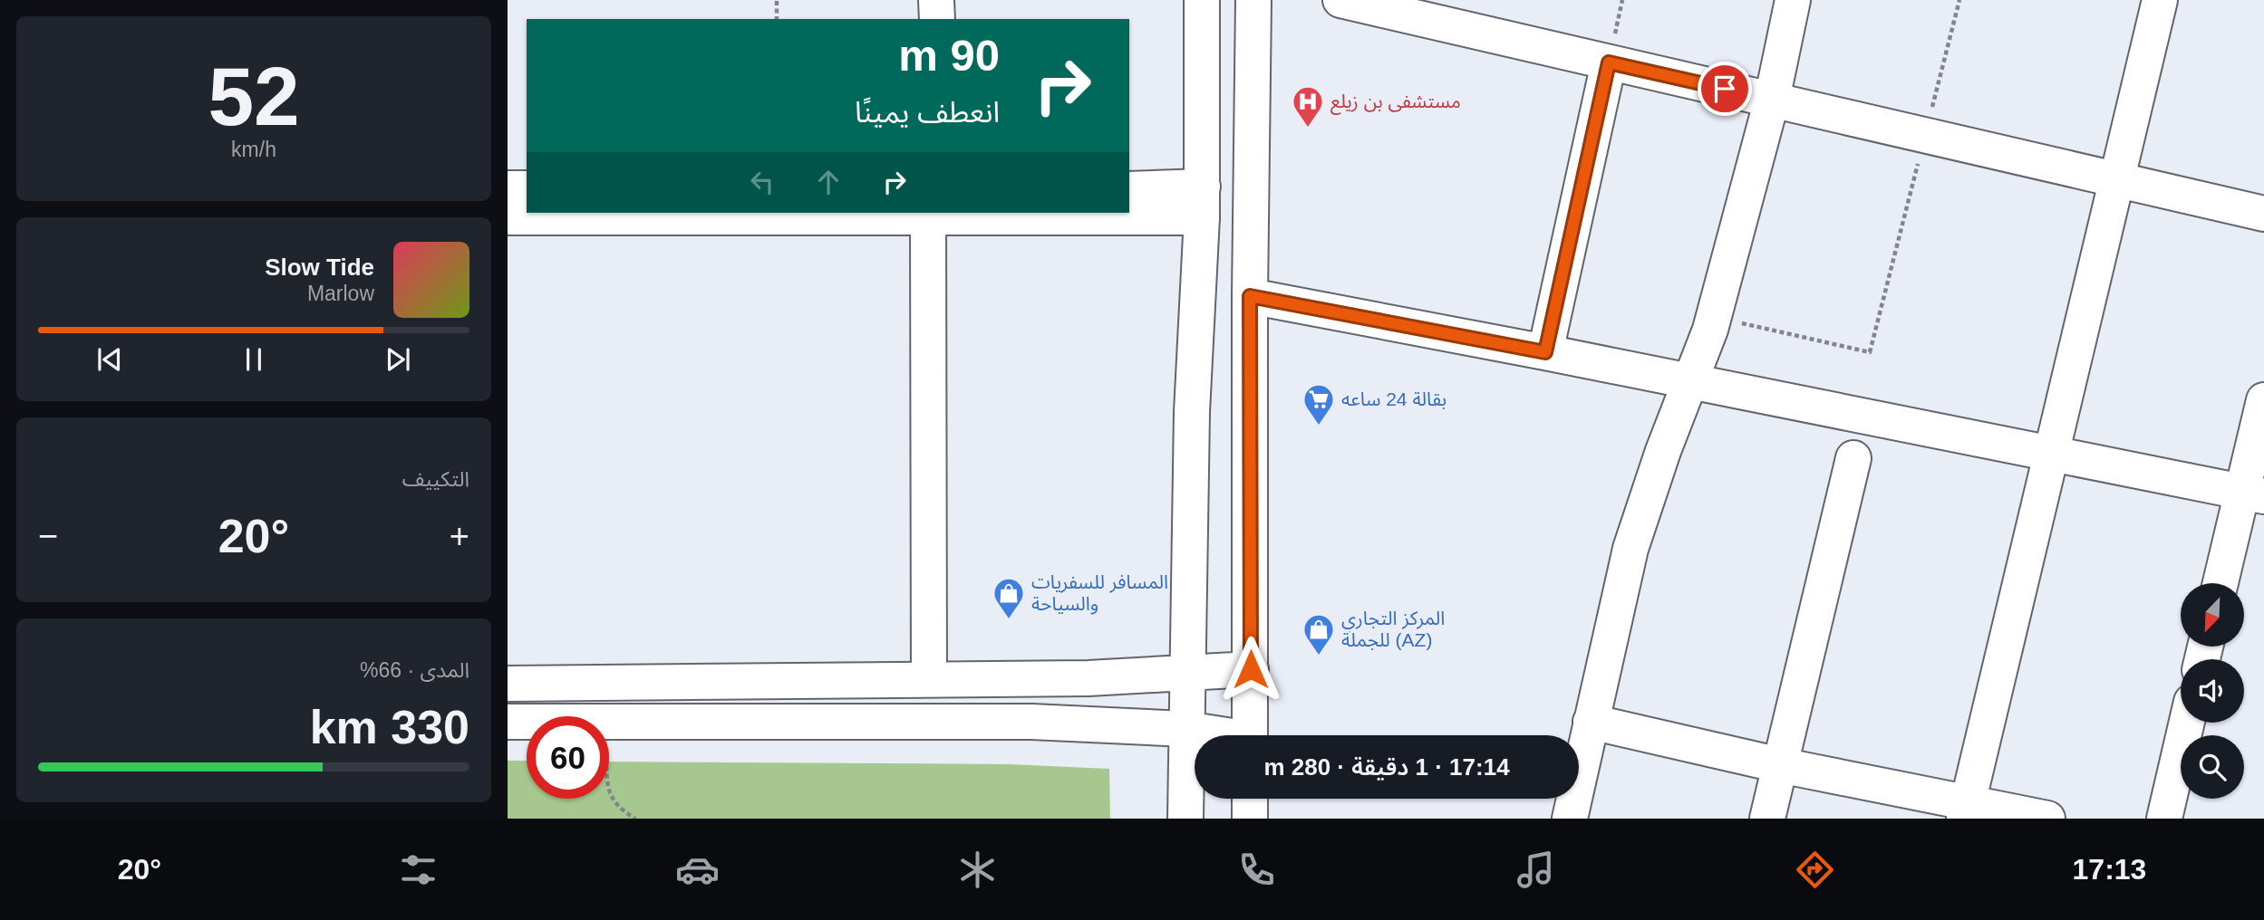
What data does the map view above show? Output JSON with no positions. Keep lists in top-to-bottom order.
{
  "places": {
    "hospital": ["مستشفى بن زيلع"],
    "supermarket": ["بقالة 24 ساعه"],
    "shop": ["المسافر للسفريات والسياحة", "المركز التجاري للجملة (AZ)"]
  },
  "north": "bottom left",
  "page": {
    "tile": [
      ["52", "km/h"],
      "التكييف",
      ["المدى · 66%", "330 km"]
    ],
    "turn": ["90 m", "انعطف يمينًا"],
    "song": ["Slow Tide", "Marlow"],
    "heat": ["−", "20°", "+"],
    "limit": "60",
    "trip": "17:14 · 1 دقيقة · 280 m",
    "tabs": ["17:13", "20°"]
  }
}
